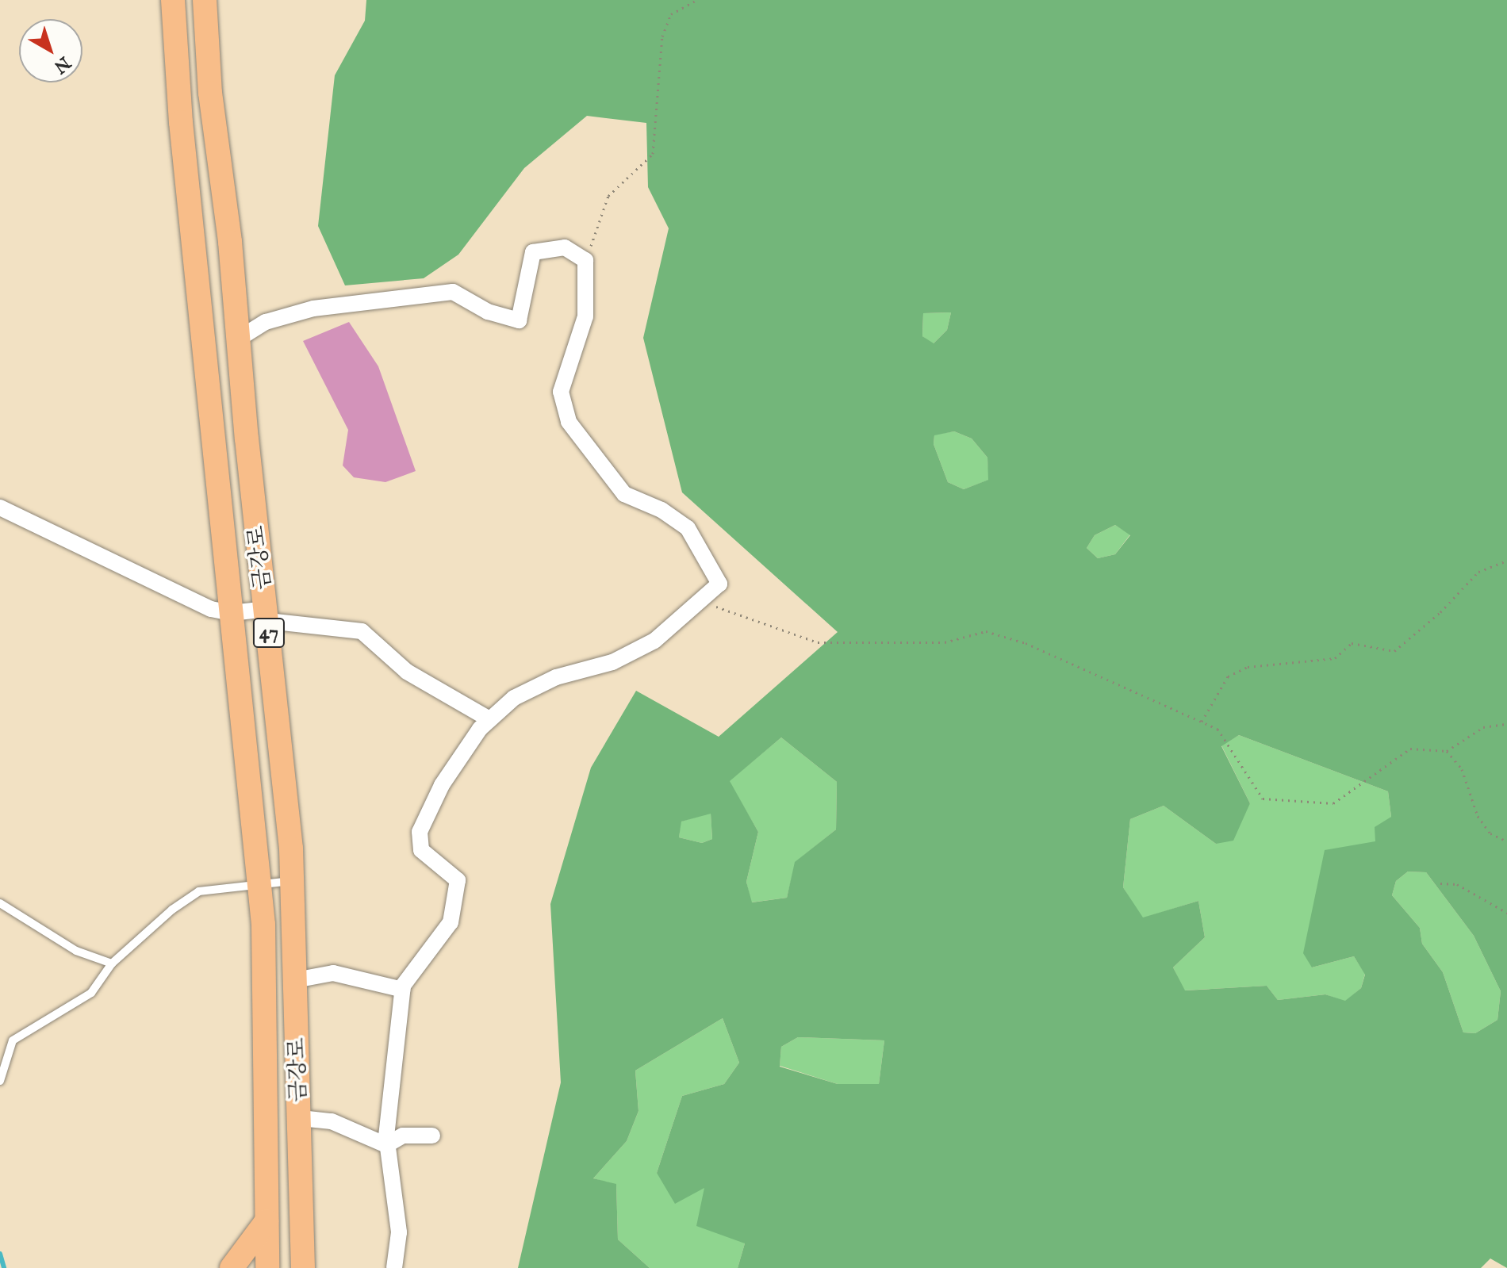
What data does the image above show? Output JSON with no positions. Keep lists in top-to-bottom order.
{
  "streets": {
    "main road": ["금강로", "47"]
  },
  "north": "bottom right"
}
